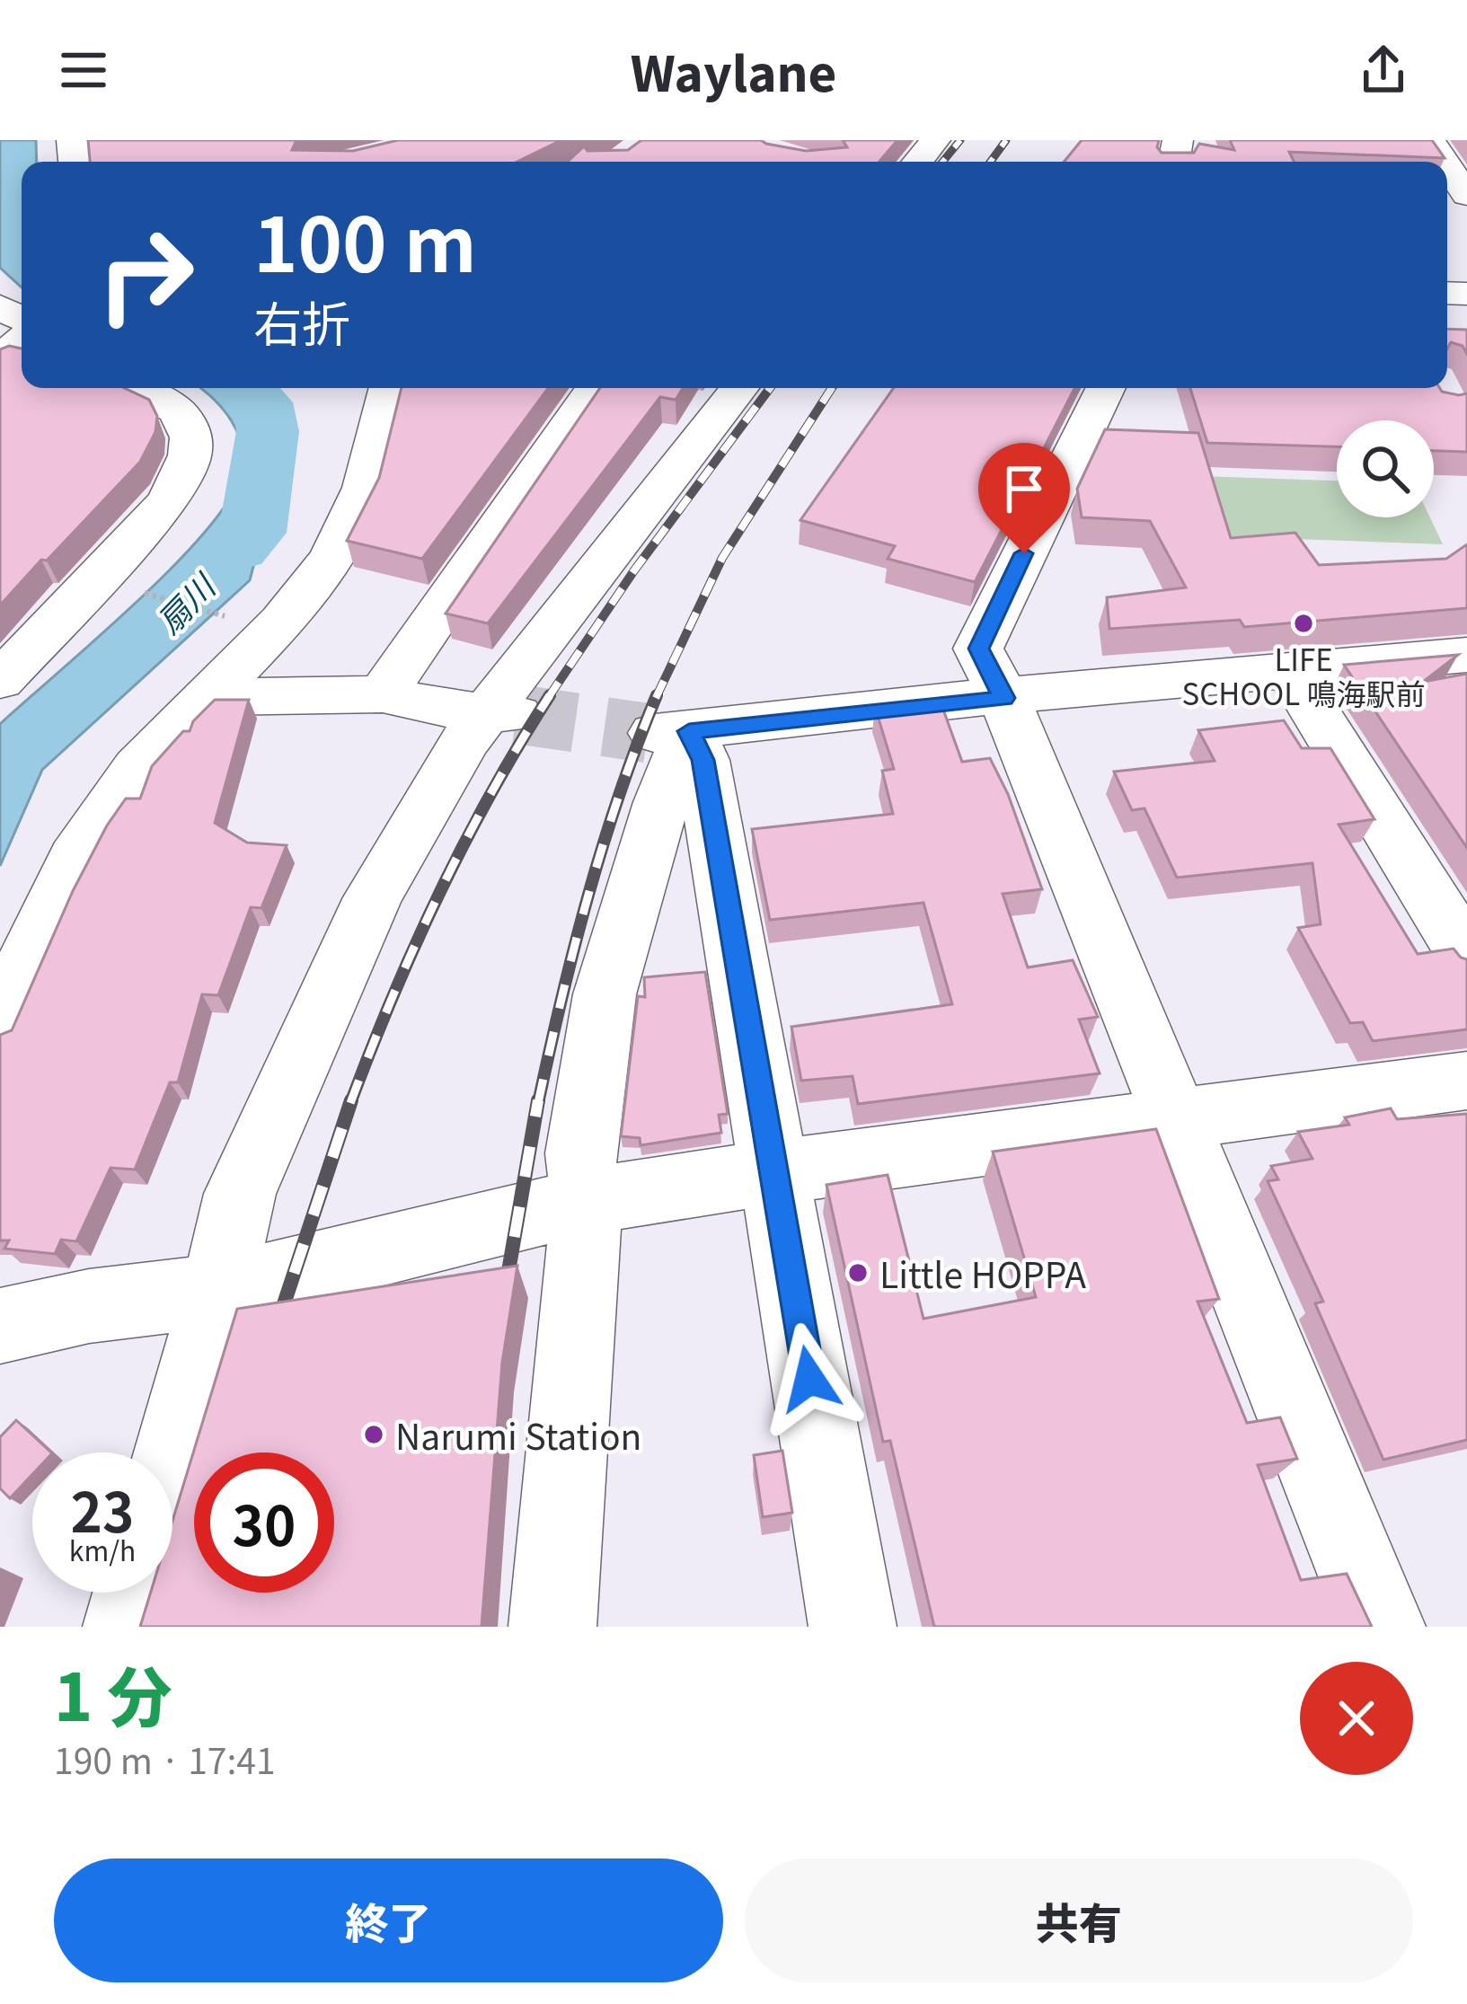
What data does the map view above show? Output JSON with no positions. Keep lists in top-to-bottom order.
{
  "water": ["扇川"],
  "places": ["LIFE SCHOOL 鳴海駅前", "Little HOPPA", "Narumi Station"],
  "page": {
    "header": "Waylane",
    "turn": ["100 m", "右折"],
    "speed": "23 km/h",
    "limit": "30",
    "heading": ["1 分", "190 m · 17:41"],
    "buttons": ["終了", "共有"]
  }
}
